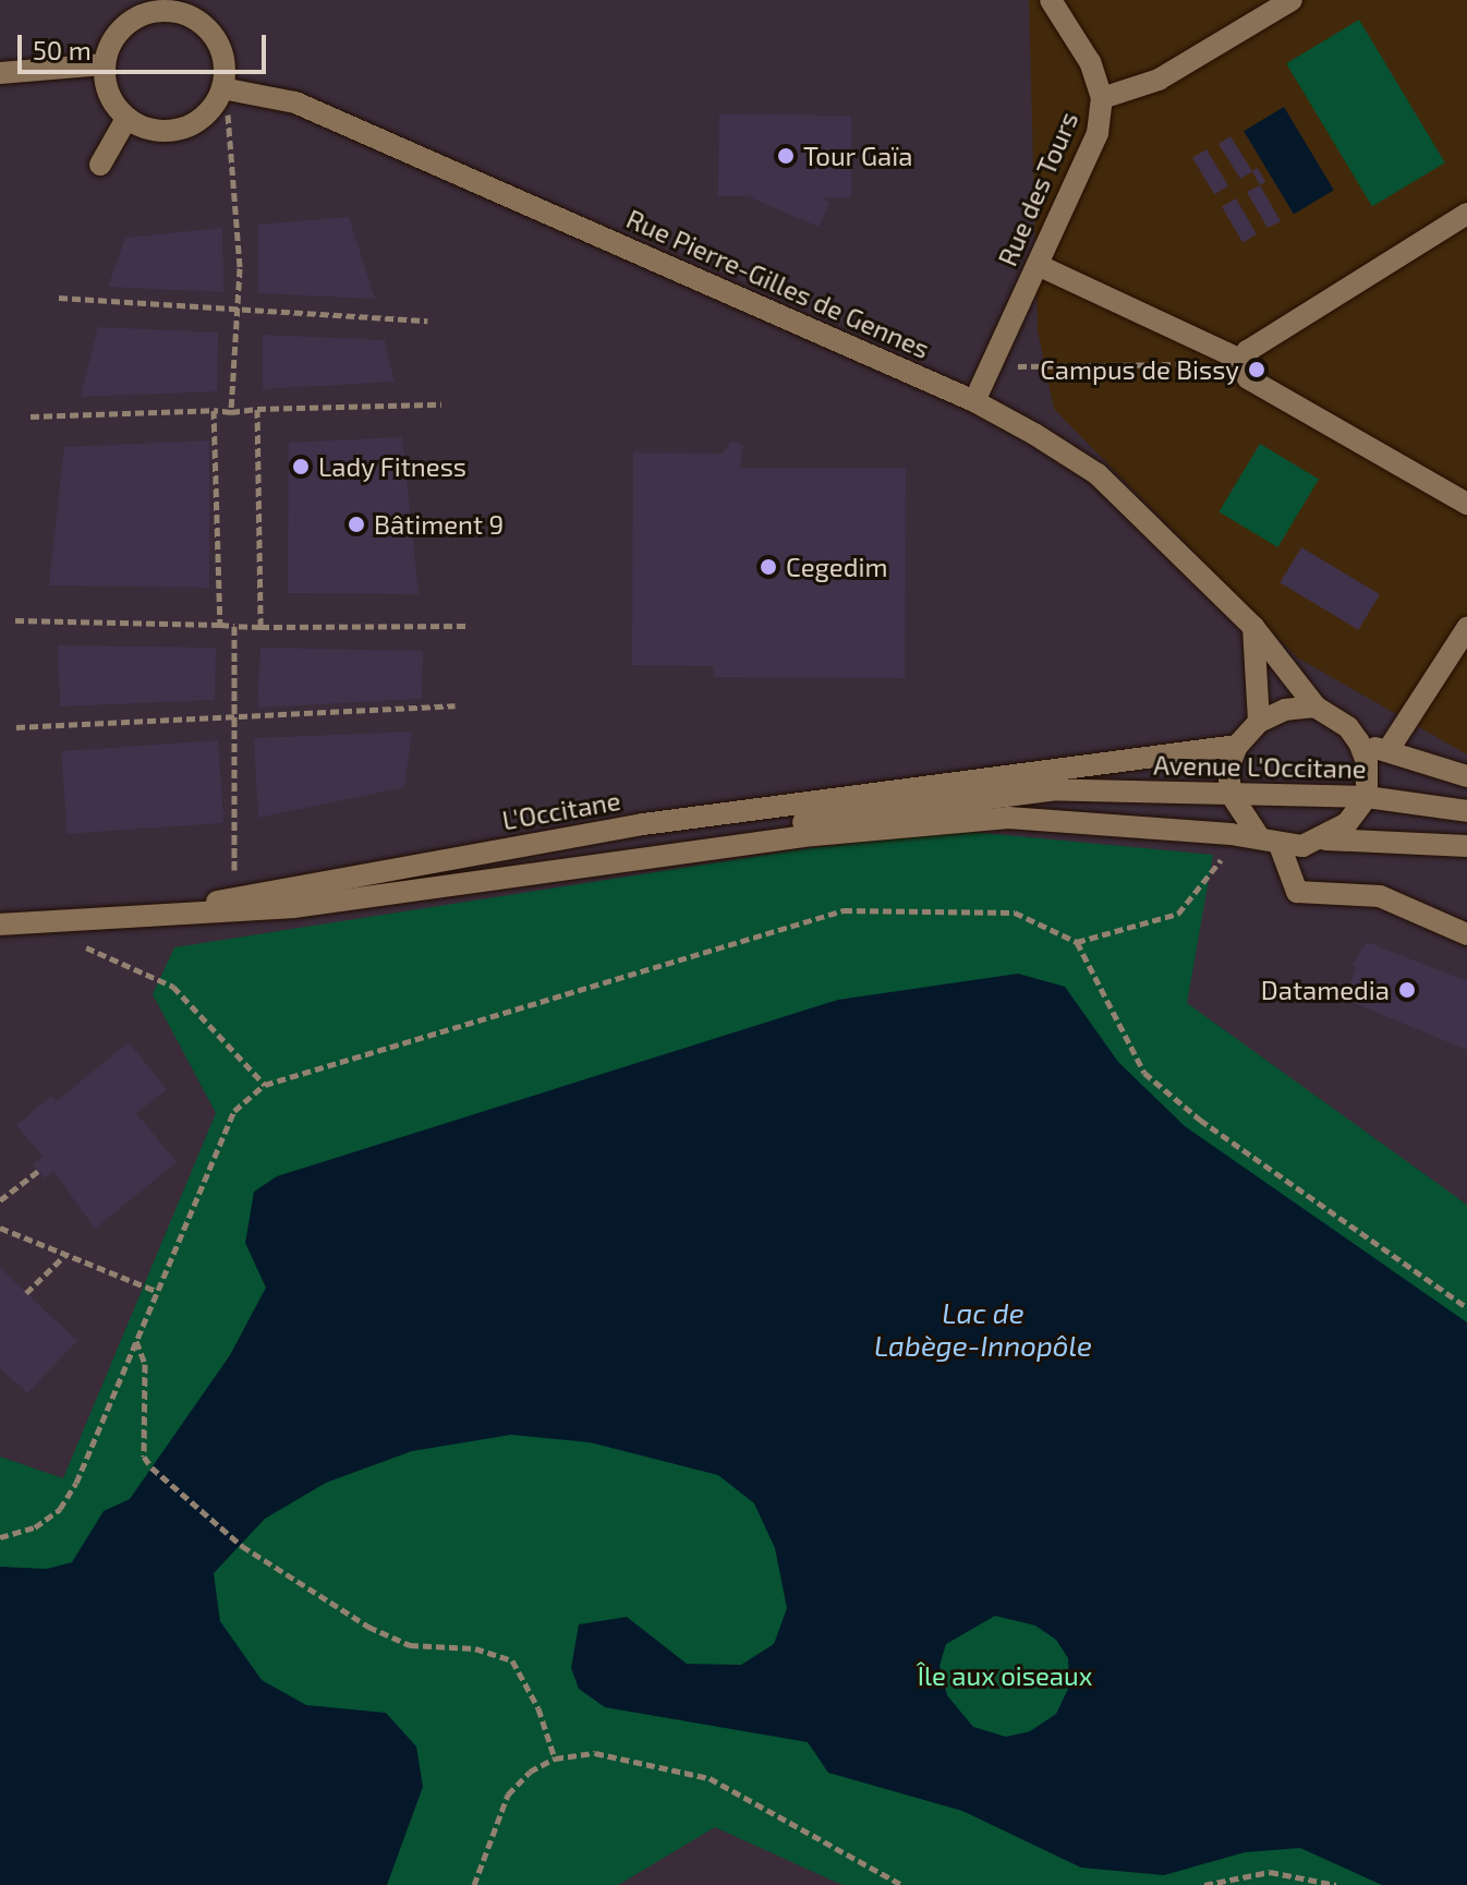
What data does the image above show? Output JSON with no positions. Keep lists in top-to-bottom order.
{
  "streets": {
    "street": [
      "Rue des Tours",
      "Rue Pierre-Gilles de Gennes",
      "Avenue L'Occitane",
      "L'Occitane"
    ]
  },
  "crossings": [
    ["Rue des Tours", "Rue Pierre-Gilles de Gennes"],
    ["Avenue L'Occitane", "L'Occitane"]
  ],
  "water": ["Lac de Labège-Innopôle"],
  "parks": ["Île aux oiseaux"],
  "places": [
    "Tour Gaïa",
    "Campus de Bissy",
    "Lady Fitness",
    "Bâtiment 9",
    "Cegedim",
    "Datamedia"
  ],
  "scale_bar": "50 m"
}
